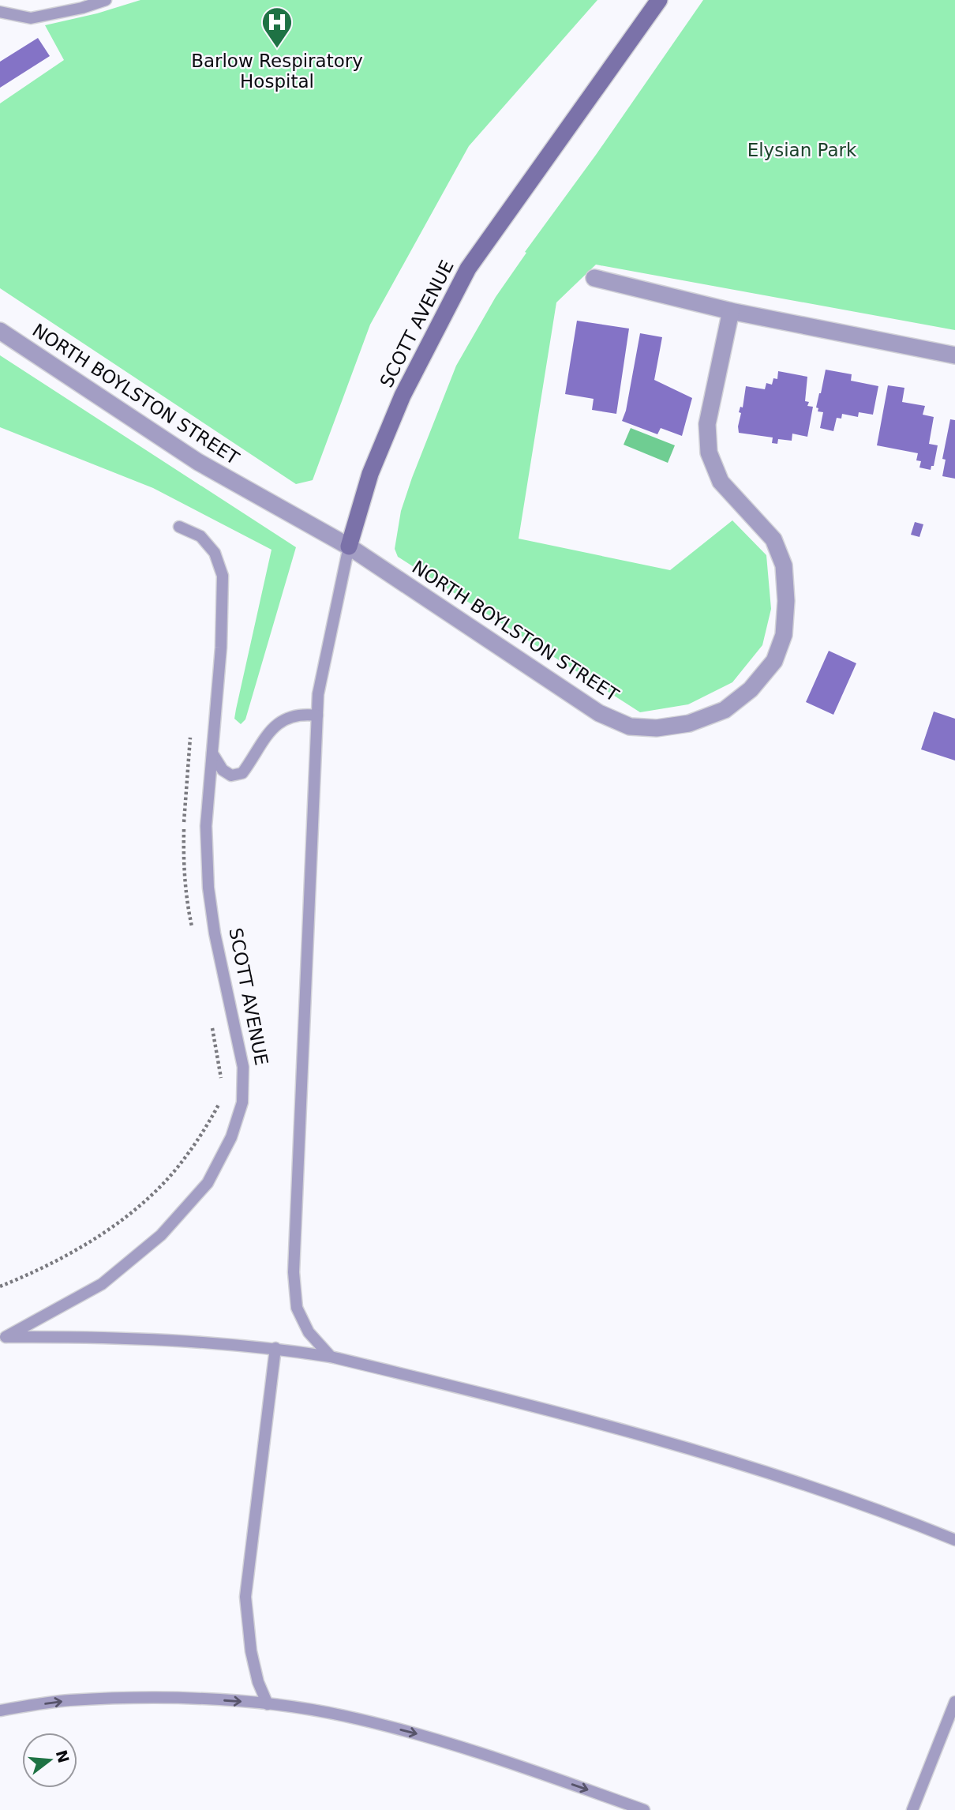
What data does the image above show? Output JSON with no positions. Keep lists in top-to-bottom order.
{
  "streets": {
    "street": ["SCOTT AVENUE", "NORTH BOYLSTON STREET"]
  },
  "crossings": [
    ["SCOTT AVENUE", "NORTH BOYLSTON STREET"]
  ],
  "parks": ["Elysian Park"],
  "places": {
    "hospital": ["Barlow Respiratory Hospital"]
  },
  "north": "right"
}
